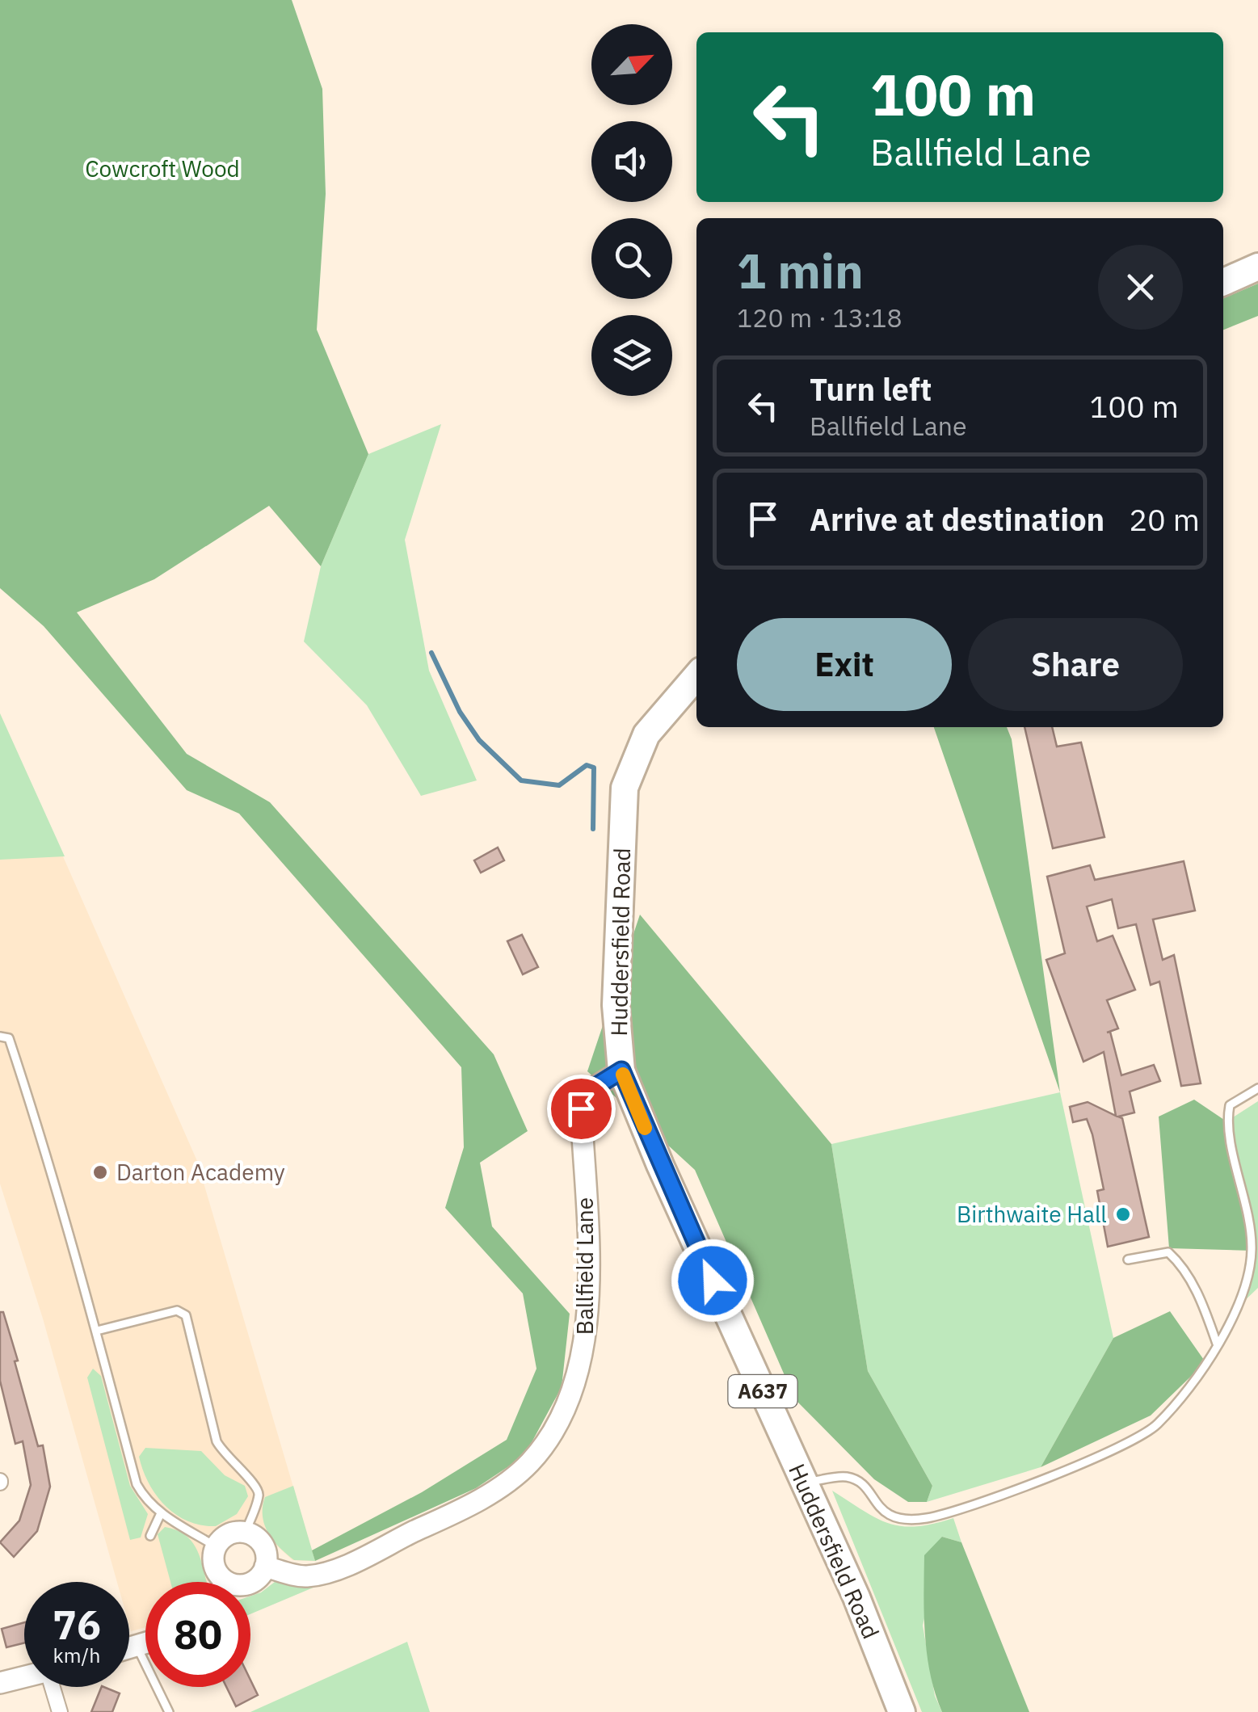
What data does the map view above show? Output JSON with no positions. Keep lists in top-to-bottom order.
{
  "streets": {
    "highway": ["Huddersfield Road", "A637"],
    "street": ["Ballfield Lane"]
  },
  "crossings": [
    ["Huddersfield Road", "Ballfield Lane"]
  ],
  "parks": ["Cowcroft Wood"],
  "places": ["Darton Academy", "Birthwaite Hall"],
  "north": "top right",
  "page": {
    "turn": ["100 m", "Ballfield Lane"],
    "heading": ["1 min", "120 m · 13:18"],
    "list": [
      {
        "name": "Turn left",
        "note": "Ballfield Lane",
        "value": "100 m"
      },
      {
        "name": "Arrive at destination",
        "value": "20 m"
      }
    ],
    "buttons": ["Exit", "Share"],
    "speed": "76 km/h",
    "limit": "80"
  }
}
